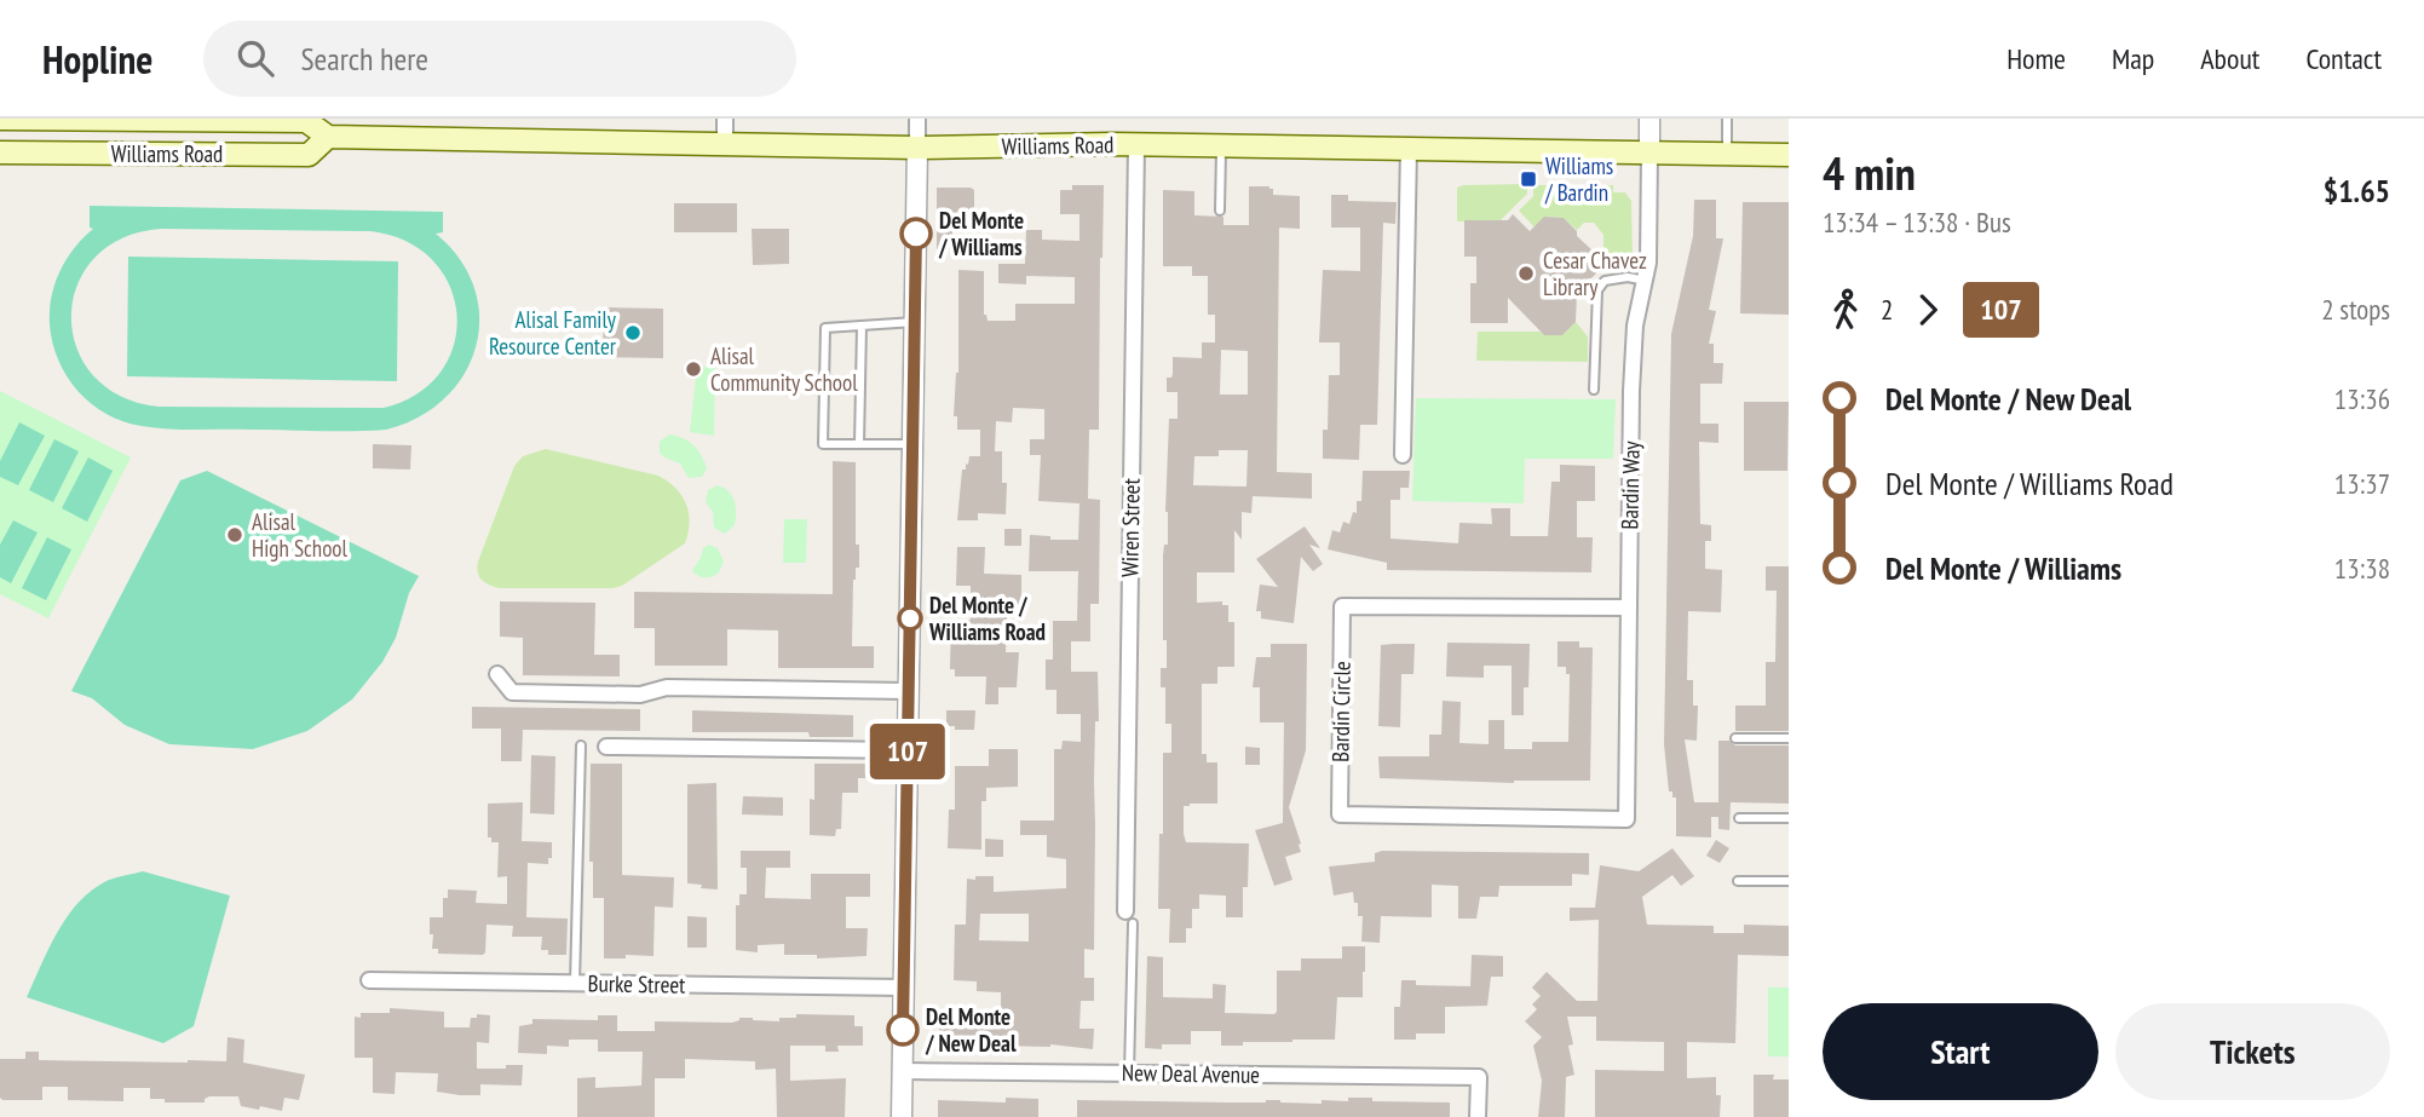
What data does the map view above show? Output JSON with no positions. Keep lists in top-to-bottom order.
{
  "streets": {
    "main road": ["Williams Road"],
    "street": [
      "Bardin Way",
      "Wiren Street",
      "Bardin Circle",
      "Burke Street",
      "New Deal Avenue"
    ]
  },
  "crossings": [
    ["Williams Road", "Bardin Way"],
    ["Williams Road", "Wiren Street"],
    ["Bardin Way", "Bardin Circle"]
  ],
  "places": {
    "transit": ["Williams / Bardin"],
    "other": [
      "Del Monte / Williams",
      "Cesar Chavez Library",
      "Alisal Family Resource Center",
      "Alisal Community School",
      "Alisal High School",
      "Del Monte / Williams Road",
      "Del Monte / New Deal"
    ]
  },
  "lines": ["bus line 107"],
  "page": {
    "header": "Hopline",
    "search": "Search here",
    "nav": [
      "Home",
      "Map",
      "About",
      "Contact"
    ],
    "on_map": "107",
    "heading": ["4 min", "13:34 – 13:38 · Bus", "$1.65"],
    "legs": ["2", "107", "2 stops"],
    "list": [
      {
        "name": "Del Monte / New Deal",
        "value": "13:36"
      },
      {
        "name": "Del Monte / Williams Road",
        "value": "13:37"
      },
      {
        "name": "Del Monte / Williams",
        "value": "13:38"
      }
    ],
    "buttons": ["Start", "Tickets"]
  }
}
